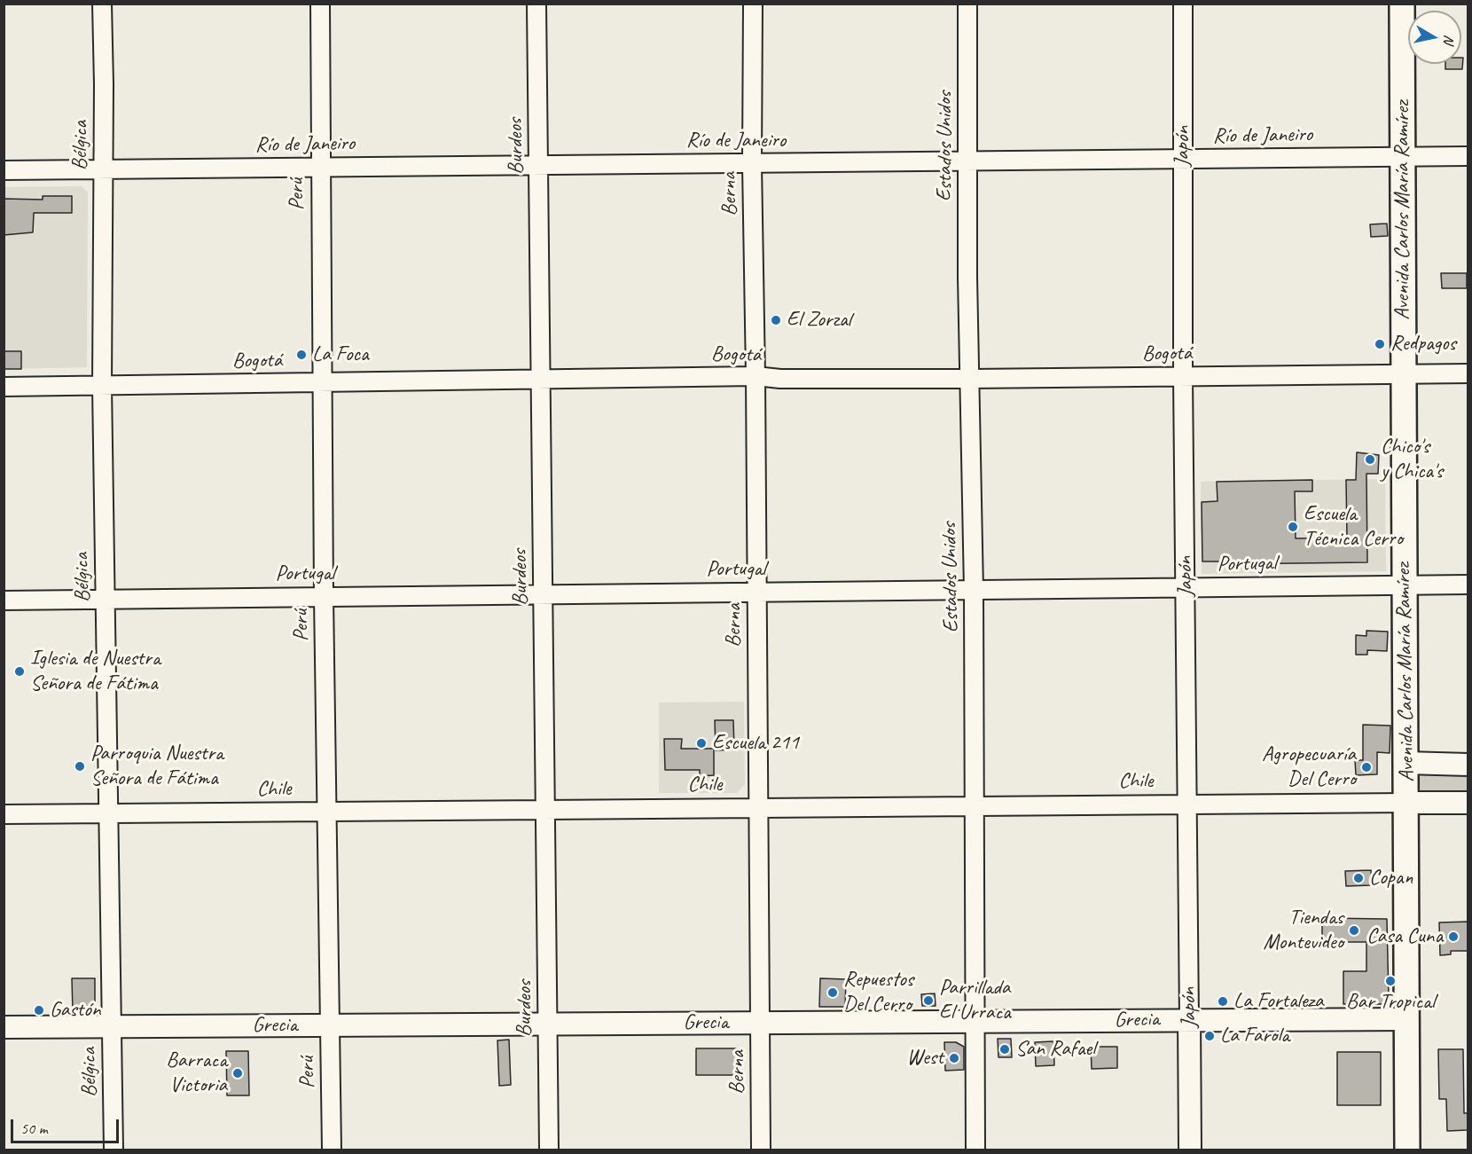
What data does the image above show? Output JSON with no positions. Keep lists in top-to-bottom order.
{
  "streets": {
    "main road": ["Avenida Carlos María Ramírez"],
    "street": [
      "Río de Janeiro",
      "Bélgica",
      "Burdeos",
      "Estados Unidos",
      "Japón",
      "Perú",
      "Berna",
      "Bogotá",
      "Portugal",
      "Chile",
      "Grecia"
    ]
  },
  "crossings": [
    ["Río de Janeiro", "Bélgica"],
    ["Río de Janeiro", "Burdeos"],
    ["Río de Janeiro", "Estados Unidos"],
    ["Río de Janeiro", "Japón"],
    ["Río de Janeiro", "Perú"],
    ["Río de Janeiro", "Berna"],
    ["Río de Janeiro", "Avenida Carlos María Ramírez"],
    ["Bélgica", "Bogotá"],
    ["Bélgica", "Portugal"],
    ["Bélgica", "Chile"],
    ["Bélgica", "Grecia"],
    ["Burdeos", "Bogotá"],
    ["Burdeos", "Portugal"],
    ["Burdeos", "Chile"],
    ["Burdeos", "Grecia"],
    ["Estados Unidos", "Bogotá"],
    ["Estados Unidos", "Portugal"],
    ["Estados Unidos", "Chile"],
    ["Estados Unidos", "Grecia"],
    ["Japón", "Bogotá"],
    ["Japón", "Portugal"],
    ["Japón", "Chile"],
    ["Japón", "Grecia"],
    ["Perú", "Bogotá"],
    ["Perú", "Portugal"],
    ["Perú", "Chile"],
    ["Perú", "Grecia"],
    ["Berna", "Bogotá"],
    ["Berna", "Portugal"],
    ["Berna", "Chile"],
    ["Berna", "Grecia"],
    ["Avenida Carlos María Ramírez", "Bogotá"],
    ["Avenida Carlos María Ramírez", "Portugal"],
    ["Avenida Carlos María Ramírez", "Chile"],
    ["Avenida Carlos María Ramírez", "Grecia"]
  ],
  "places": [
    "El Zorzal",
    "Redpagos",
    "La Foca",
    "Chico's y Chica's",
    "Escuela Técnica Cerro",
    "Iglesia de Nuestra Señora de Fátima",
    "Escuela 211",
    "Parroquia Nuestra Señora de Fátima",
    "Agropecuaría Del Cerro",
    "Copan",
    "Tiendas Montevideo",
    "Casa Cuna",
    "Bar Tropical",
    "Repuestos Del Cerro",
    "Parrillada El Urraca",
    "La Fortaleza",
    "Gastón",
    "La Farola",
    "San Rafael",
    "West",
    "Barraca Victoria"
  ],
  "scale_bar": "50 m",
  "north": "right"
}
